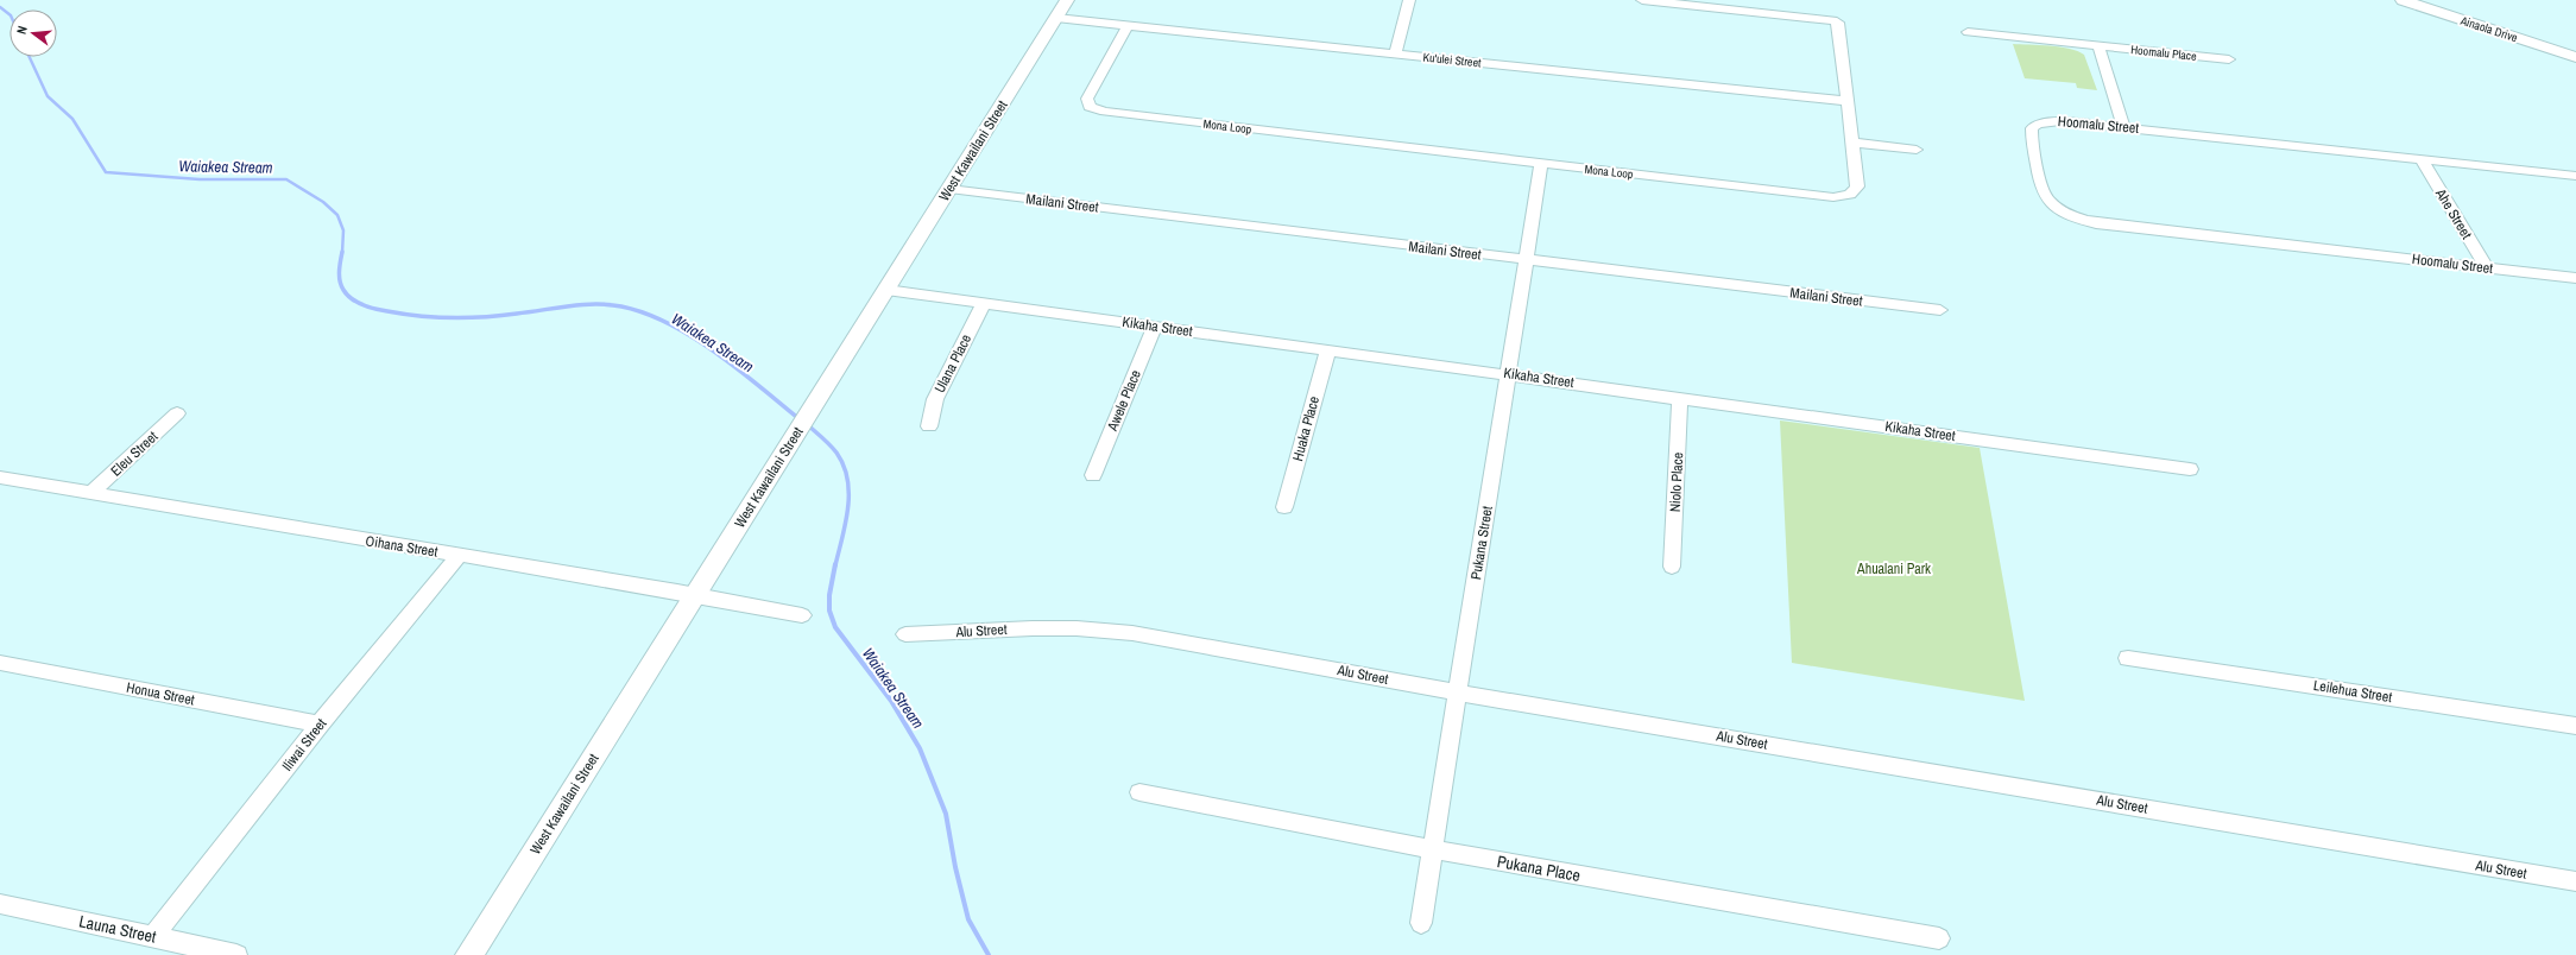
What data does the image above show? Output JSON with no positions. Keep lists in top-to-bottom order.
{
  "streets": {
    "street": [
      "Ainaola Drive",
      "Hoomalu Place",
      "Ku'ulei Street",
      "Hoomalu Street",
      "Mona Loop",
      "West Kawailani Street",
      "Mailani Street",
      "Ahe Street",
      "Kikaha Street",
      "Ulana Place",
      "Awele Place",
      "Huaka Place",
      "Eleu Street",
      "Niolo Place",
      "Pukana Street",
      "Oihana Street",
      "Alu Street",
      "Leilehua Street",
      "Honua Street",
      "Iliwai Street",
      "Pukana Place",
      "Launa Street"
    ]
  },
  "crossings": [
    ["Ku'ulei Street", "Mona Loop"],
    ["Ku'ulei Street", "West Kawailani Street"],
    ["Hoomalu Street", "Ahe Street"],
    ["Mona Loop", "Pukana Street"],
    ["West Kawailani Street", "Mailani Street"],
    ["West Kawailani Street", "Kikaha Street"],
    ["West Kawailani Street", "Oihana Street"],
    ["Mailani Street", "Pukana Street"],
    ["Kikaha Street", "Ulana Place"],
    ["Kikaha Street", "Awele Place"],
    ["Kikaha Street", "Huaka Place"],
    ["Kikaha Street", "Niolo Place"],
    ["Kikaha Street", "Pukana Street"],
    ["Eleu Street", "Oihana Street"],
    ["Pukana Street", "Alu Street"],
    ["Pukana Street", "Pukana Place"],
    ["Oihana Street", "Iliwai Street"],
    ["Honua Street", "Iliwai Street"],
    ["Iliwai Street", "Launa Street"]
  ],
  "water": ["Waiakea Stream"],
  "parks": ["Ahualani Park"],
  "north": "left"
}
